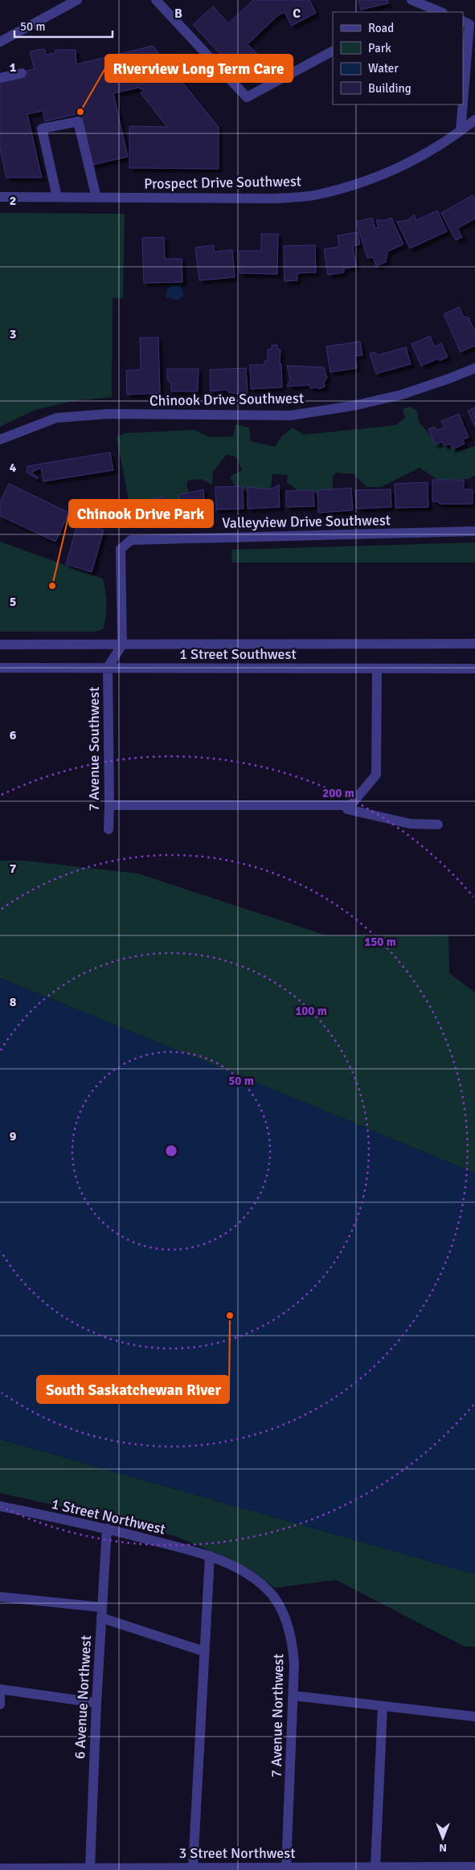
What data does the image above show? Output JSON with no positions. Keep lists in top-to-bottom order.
{
  "streets": {
    "street": [
      "Prospect Drive Southwest",
      "Chinook Drive Southwest",
      "Valleyview Drive Southwest",
      "1 Street Southwest",
      "7 Avenue Southwest",
      "1 Street Northwest",
      "6 Avenue Northwest",
      "7 Avenue Northwest",
      "3 Street Northwest"
    ]
  },
  "crossings": [
    ["Valleyview Drive Southwest", "1 Street Southwest"],
    ["1 Street Southwest", "7 Avenue Southwest"],
    ["1 Street Northwest", "6 Avenue Northwest"],
    ["1 Street Northwest", "7 Avenue Northwest"],
    ["6 Avenue Northwest", "3 Street Northwest"],
    ["7 Avenue Northwest", "3 Street Northwest"]
  ],
  "places": ["Riverview Long Term Care", "Chinook Drive Park", "South Saskatchewan River"],
  "legend": [
    "Road",
    "Park",
    "Water",
    "Building"
  ],
  "scale_bar": "50 m",
  "north": "bottom",
  "grid": {
    "columns": ["B", "C"],
    "rows": [
      "1",
      "2",
      "3",
      "4",
      "5",
      "6",
      "7",
      "8",
      "9"
    ]
  },
  "rings": [
    "200 m",
    "150 m",
    "100 m",
    "50 m"
  ]
}
